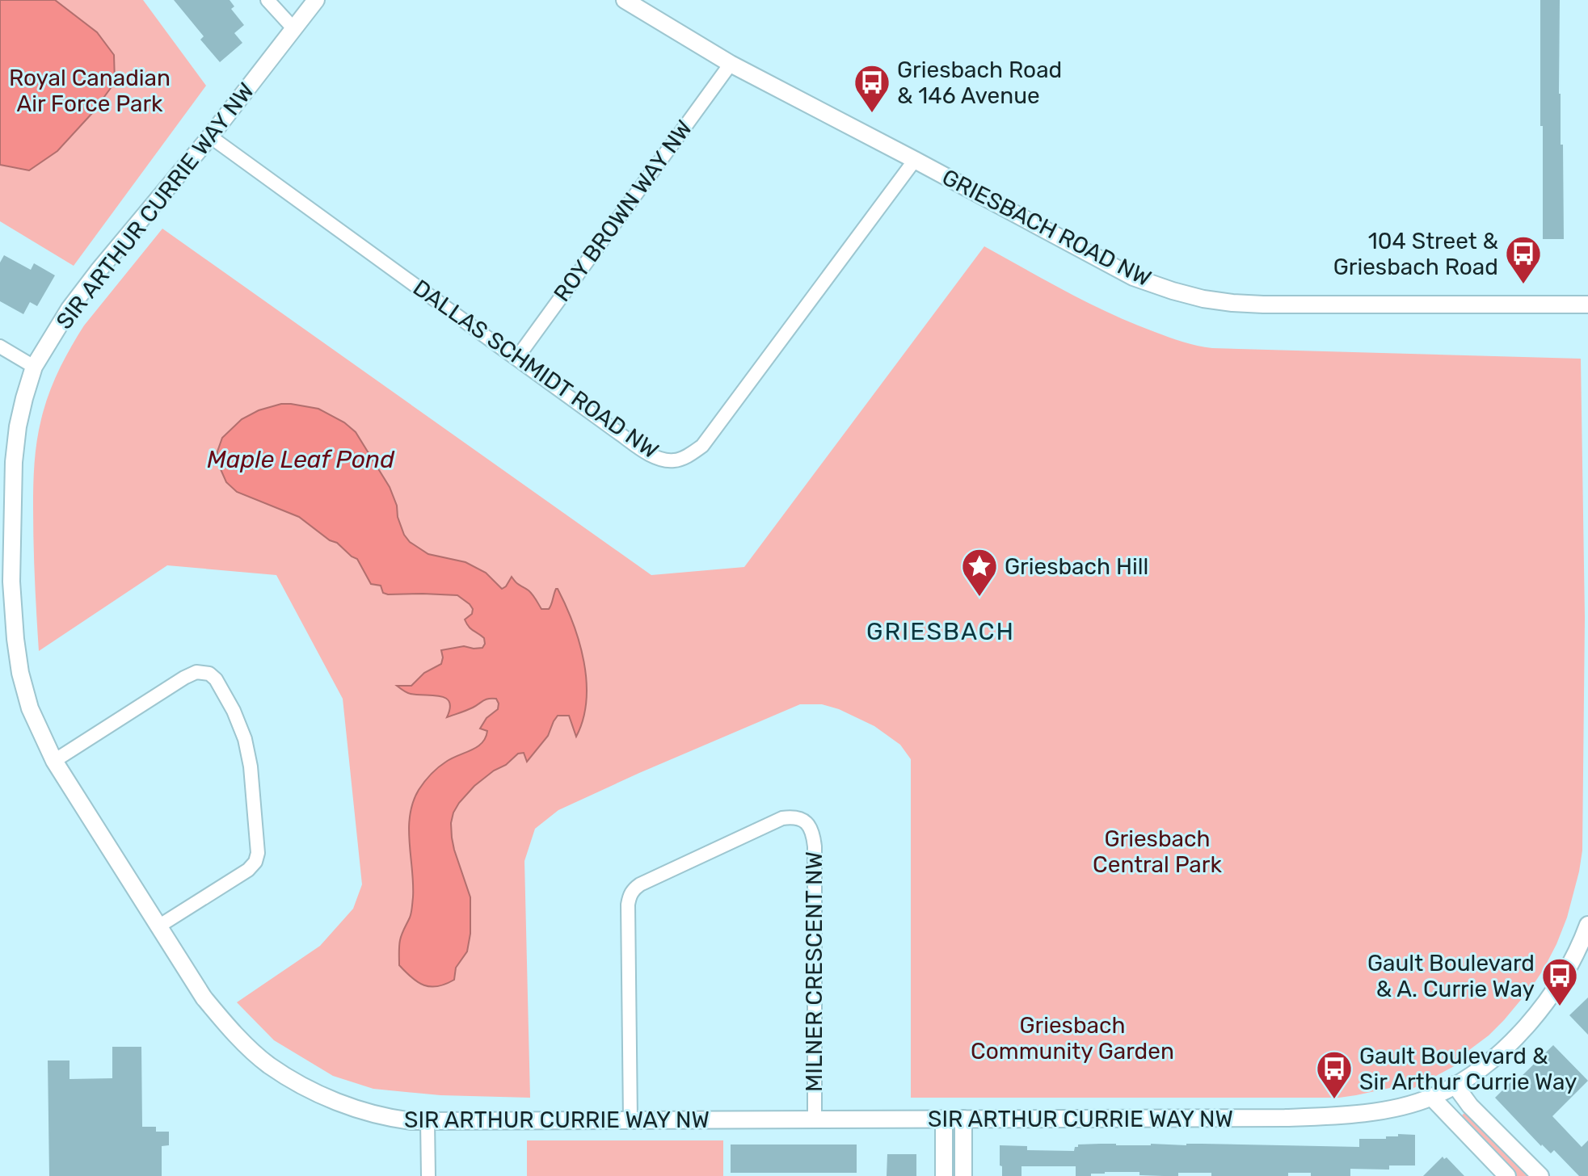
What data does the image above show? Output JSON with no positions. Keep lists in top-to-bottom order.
{
  "streets": {
    "street": [
      "SIR ARTHUR CURRIE WAY NW",
      "ROY BROWN WAY NW",
      "GRIESBACH ROAD NW",
      "DALLAS SCHMIDT ROAD NW",
      "MILNER CRESCENT NW"
    ]
  },
  "crossings": [
    ["SIR ARTHUR CURRIE WAY NW", "DALLAS SCHMIDT ROAD NW"],
    ["SIR ARTHUR CURRIE WAY NW", "MILNER CRESCENT NW"],
    ["ROY BROWN WAY NW", "GRIESBACH ROAD NW"],
    ["ROY BROWN WAY NW", "DALLAS SCHMIDT ROAD NW"],
    ["GRIESBACH ROAD NW", "DALLAS SCHMIDT ROAD NW"]
  ],
  "districts": ["GRIESBACH"],
  "water": ["Maple Leaf Pond"],
  "parks": ["Royal Canadian Air Force Park", "Griesbach Central Park", "Griesbach Community Garden"],
  "places": {
    "bus stop": [
      "Griesbach Road & 146 Avenue",
      "104 Street & Griesbach Road",
      "Gault Boulevard & A. Currie Way",
      "Gault Boulevard & Sir Arthur Currie Way"
    ],
    "place": ["Griesbach Hill"]
  }
}
